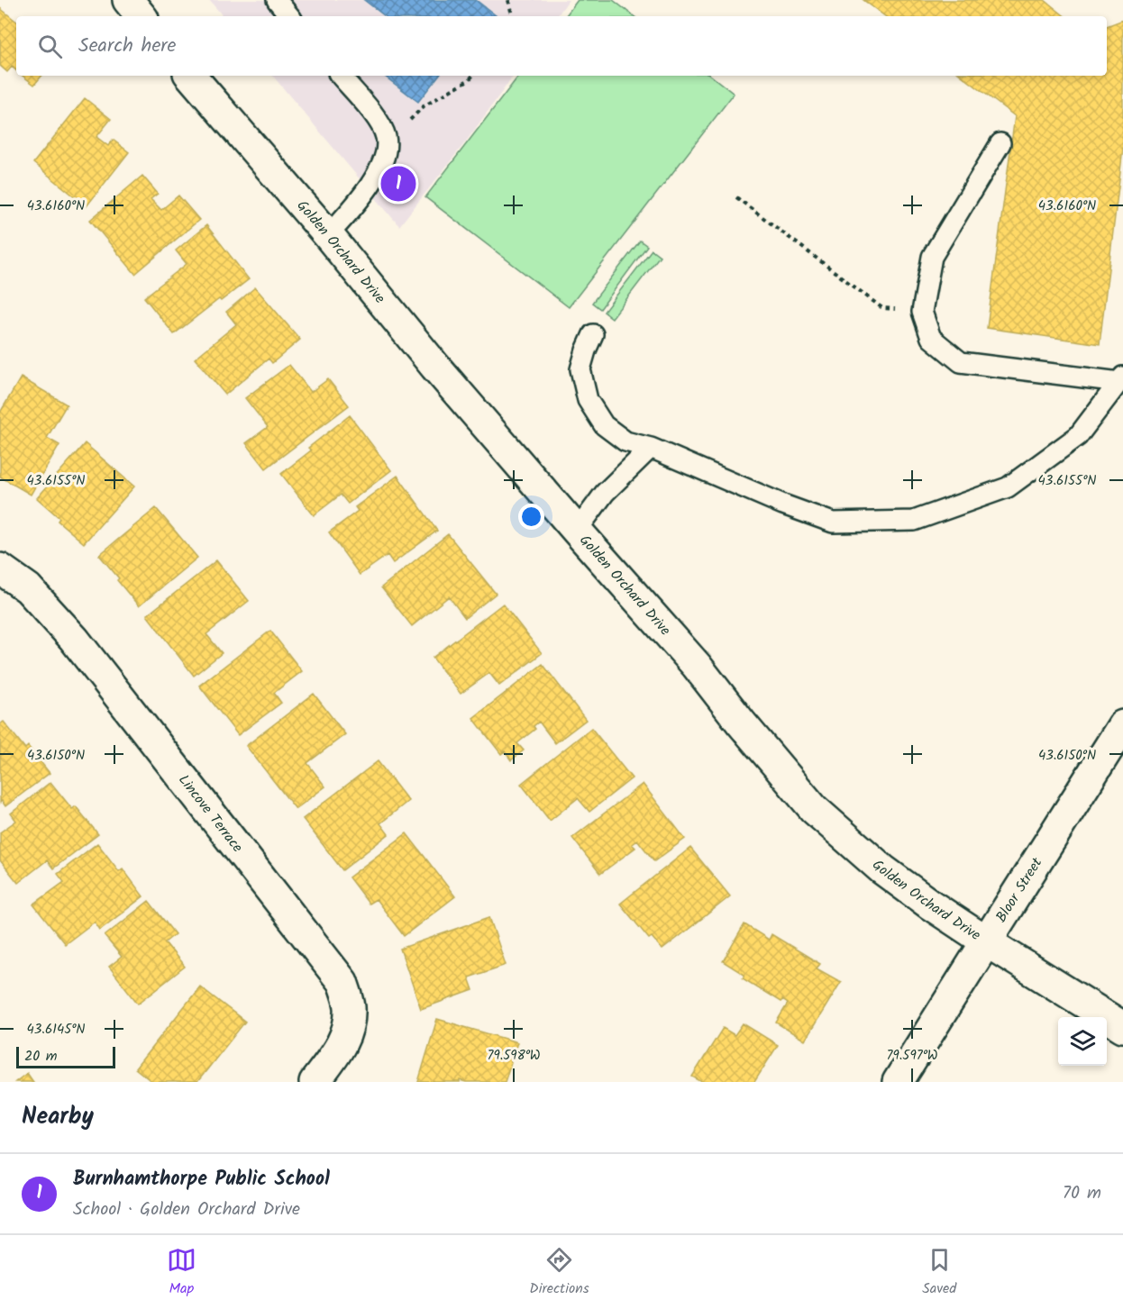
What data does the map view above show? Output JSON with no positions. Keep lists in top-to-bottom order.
{
  "streets": {
    "street": ["Golden Orchard Drive", "Lincove Terrace", "Bloor Street"]
  },
  "crossings": [
    ["Golden Orchard Drive", "Bloor Street"]
  ],
  "scale_bar": "20 m",
  "page": {
    "search": "Search here",
    "pins": "1",
    "scale": "20 m",
    "heading": "Nearby",
    "list": [
      {
        "mark": "1",
        "name": "Burnhamthorpe Public School",
        "note": "School · Golden Orchard Drive",
        "value": "70 m"
      }
    ],
    "nav": ["Map", "Directions", "Saved"]
  },
  "coordinates": [
    "43.6160°N",
    "43.6155°N",
    "43.6150°N",
    "43.6145°N",
    "79.598°W",
    "79.597°W"
  ]
}
